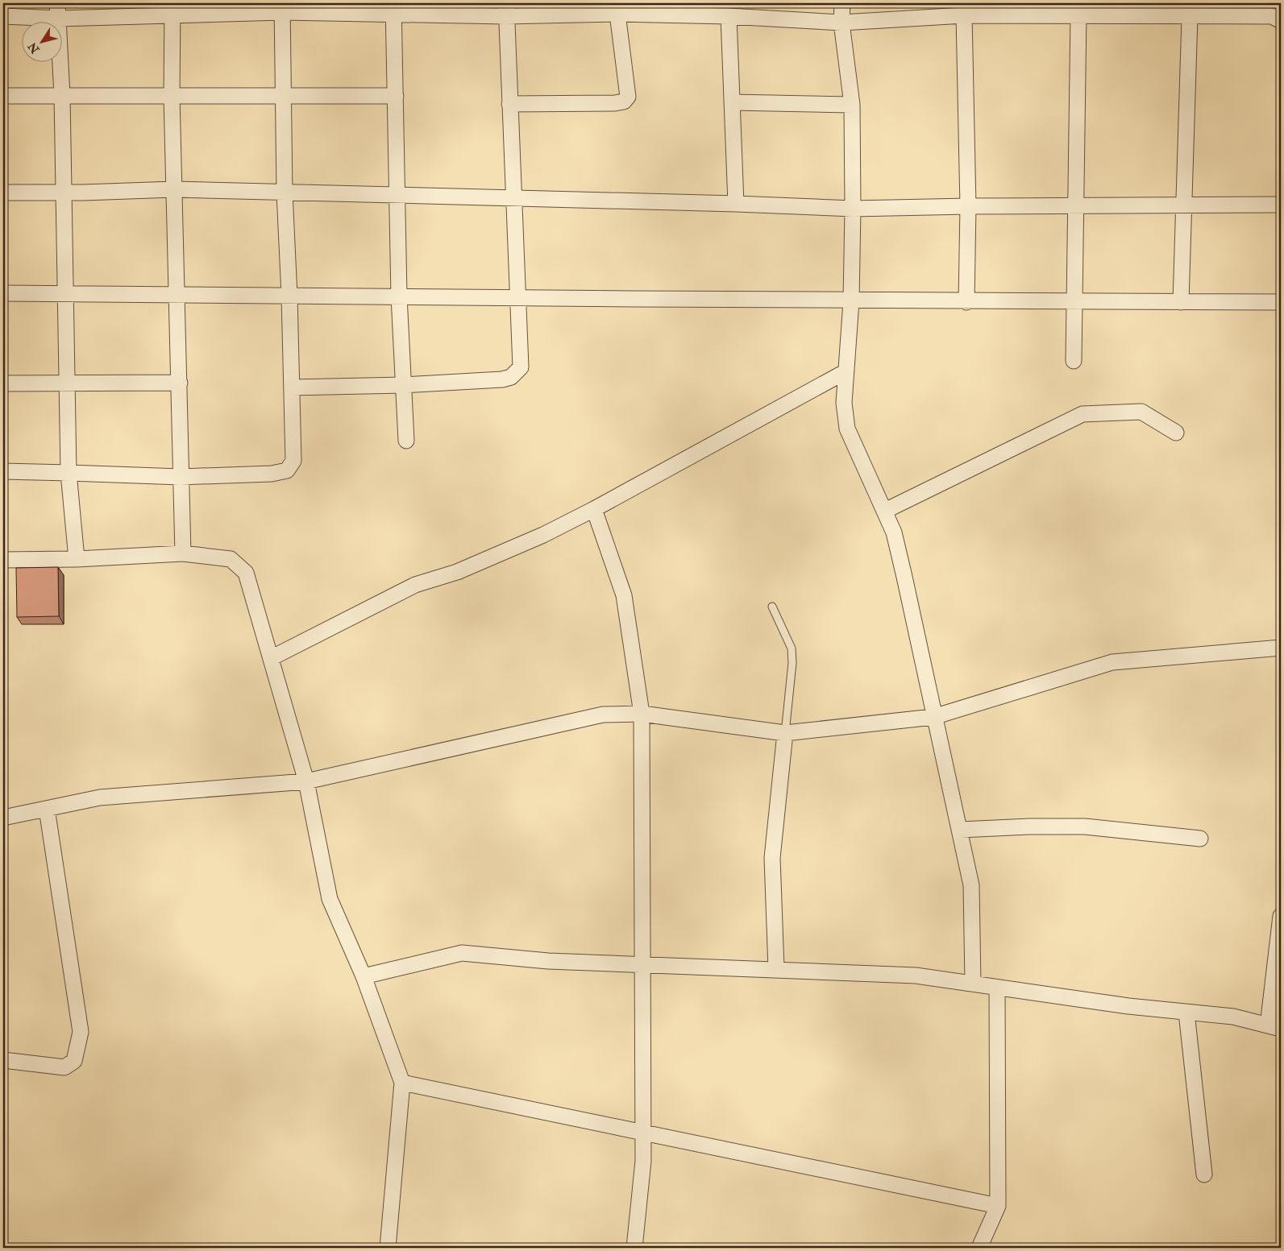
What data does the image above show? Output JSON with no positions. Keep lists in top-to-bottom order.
{
  "north": "bottom left"
}
